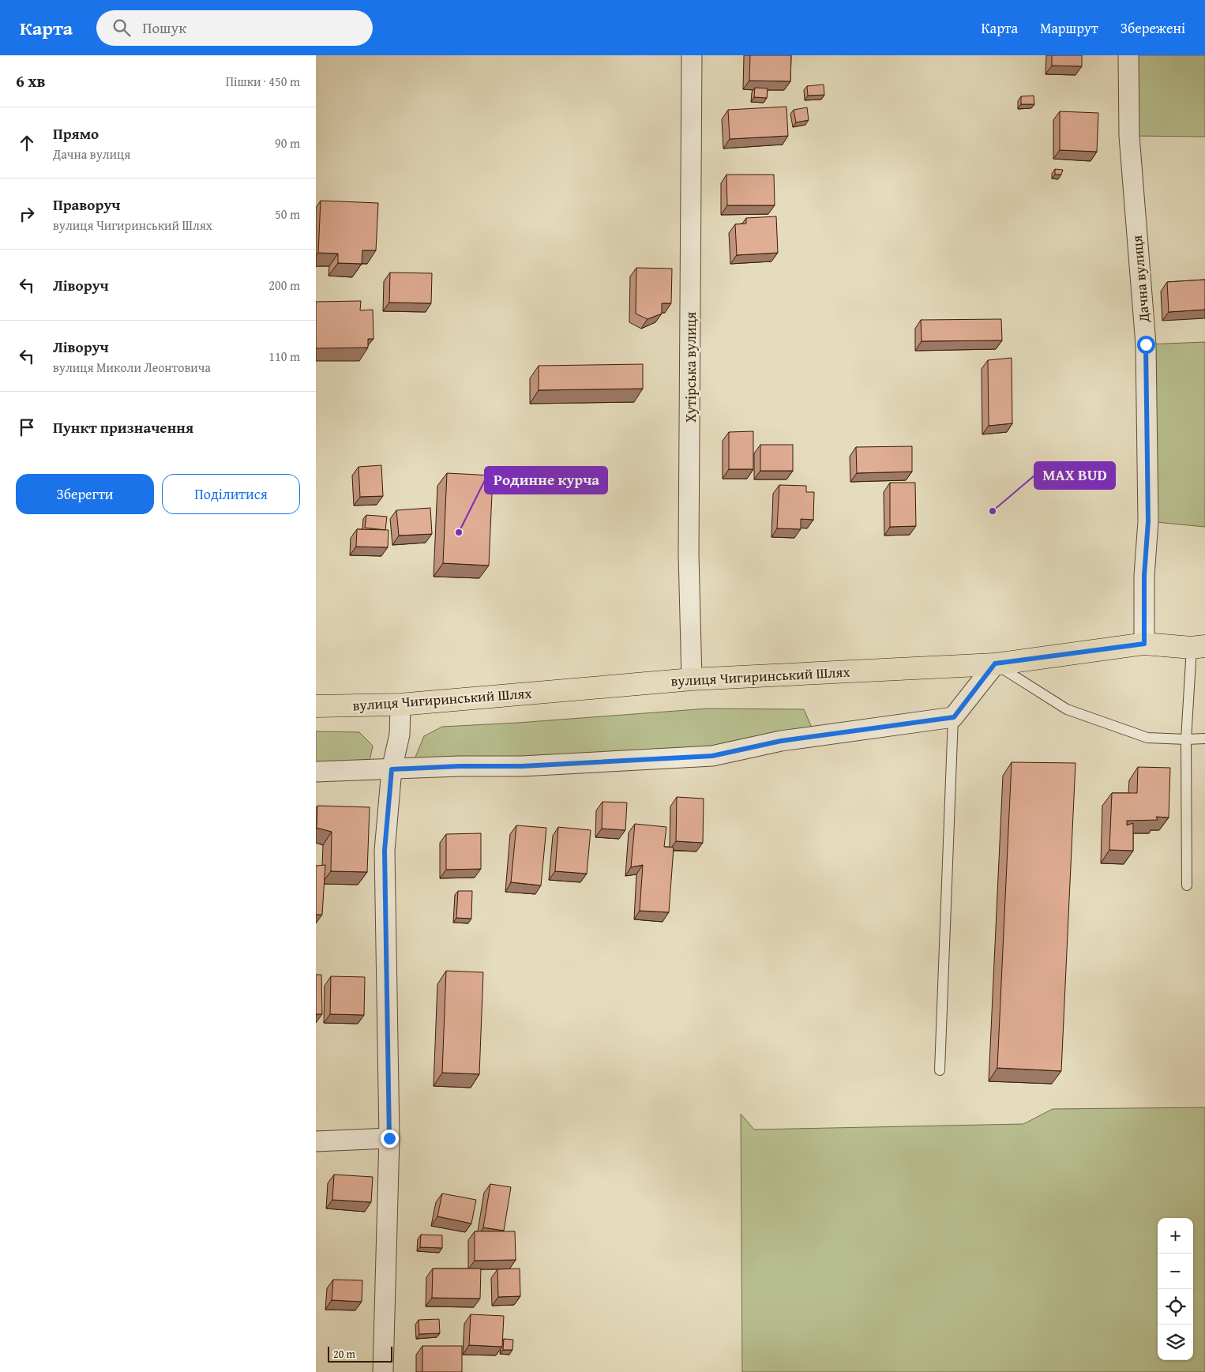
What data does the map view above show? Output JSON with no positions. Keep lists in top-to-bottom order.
{
  "streets": {
    "main road": ["вулиця Чигиринський Шлях"],
    "street": ["Дачна вулиця", "Хутірська вулиця"]
  },
  "crossings": [
    ["Дачна вулиця", "вулиця Чигиринський Шлях"],
    ["Хутірська вулиця", "вулиця Чигиринський Шлях"]
  ],
  "places": ["MAX BUD", "Родинне курча"],
  "scale_bar": "20 m",
  "page": {
    "header": "Карта",
    "search": "Пошук",
    "nav": ["Карта", "Маршрут", "Збережені"],
    "heading": ["6 хв", "Пішки · 450 m"],
    "list": [
      ["Прямо", "Дачна вулиця", "90 m"],
      ["Праворуч", "вулиця Чигиринський Шлях", "50 m"],
      ["Ліворуч", "200 m"],
      ["Ліворуч", "вулиця Миколи Леонтовича", "110 m"],
      "Пункт призначення"
    ],
    "buttons": ["Зберегти", "Поділитися"],
    "map_buttons": ["+", "−"],
    "scale": "20 m"
  }
}
